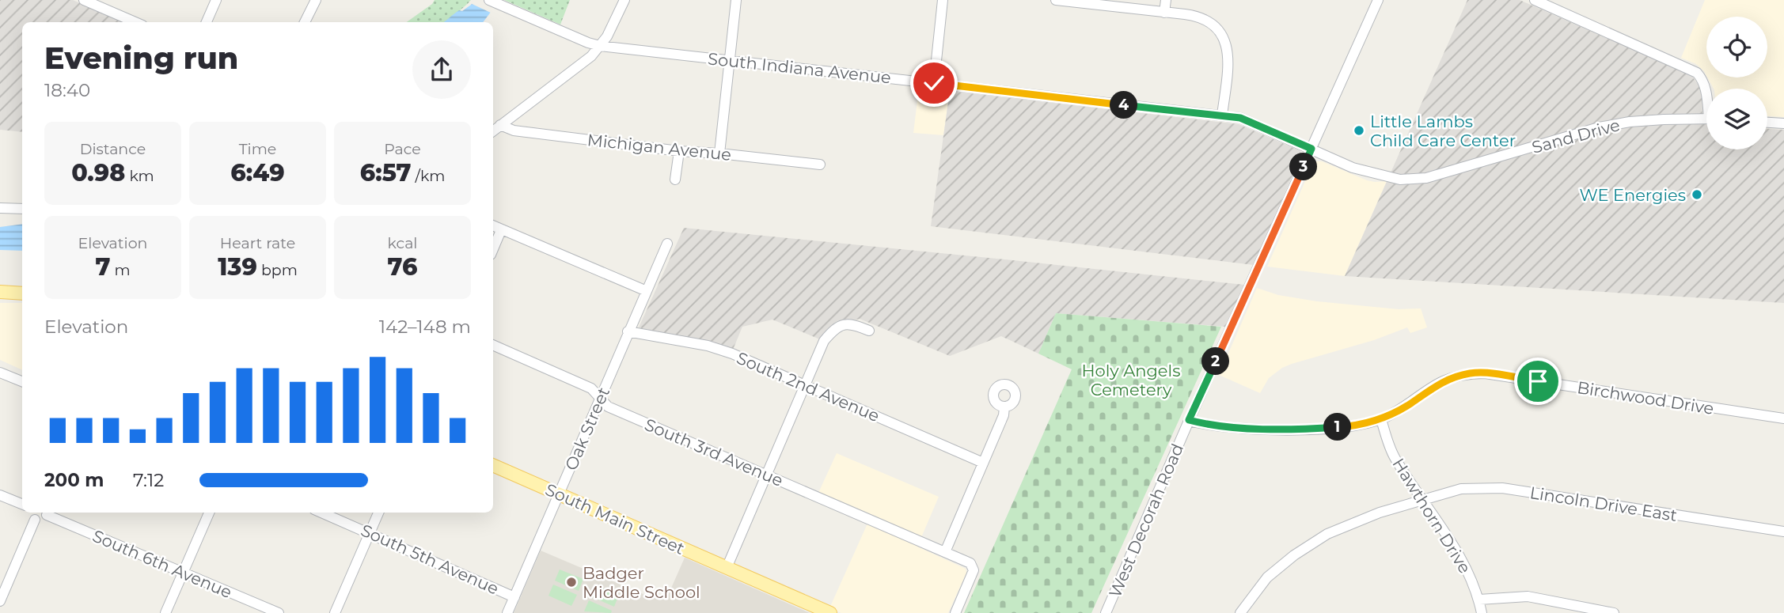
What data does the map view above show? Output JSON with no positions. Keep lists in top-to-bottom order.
{
  "streets": {
    "main road": ["South Main Street"],
    "street": [
      "South Indiana Avenue",
      "Sand Drive",
      "Michigan Avenue",
      "South 2nd Avenue",
      "Birchwood Drive",
      "Oak Street",
      "South 3rd Avenue",
      "Lincoln Drive East",
      "Hawthorn Drive",
      "West Decorah Road",
      "South 5th Avenue",
      "South 6th Avenue"
    ]
  },
  "crossings": [
    ["South Indiana Avenue", "Sand Drive"],
    ["South Indiana Avenue", "West Decorah Road"],
    ["Sand Drive", "West Decorah Road"],
    ["South 2nd Avenue", "Oak Street"],
    ["Birchwood Drive", "Hawthorn Drive"],
    ["Birchwood Drive", "West Decorah Road"],
    ["Oak Street", "South 3rd Avenue"],
    ["Oak Street", "South Main Street"],
    ["Oak Street", "South 5th Avenue"],
    ["Lincoln Drive East", "Hawthorn Drive"]
  ],
  "parks": ["Holy Angels Cemetery"],
  "places": ["Little Lambs Child Care Center", "WE Energies", "Badger Middle School"],
  "page": {
    "heading": ["Evening run", "18:40"],
    "pins": [
      "4",
      "3",
      "2",
      "1"
    ],
    "stats": [
      ["Distance", "0.98 km"],
      ["Time", "6:49"],
      ["Pace", "6:57 /km"],
      ["Elevation", "7 m"],
      ["Heart rate", "139 bpm"],
      ["kcal", "76"]
    ],
    "chart": ["Elevation", "142–148 m"],
    "list": [
      {
        "name": "200 m",
        "note": "7:12"
      }
    ]
  }
}
